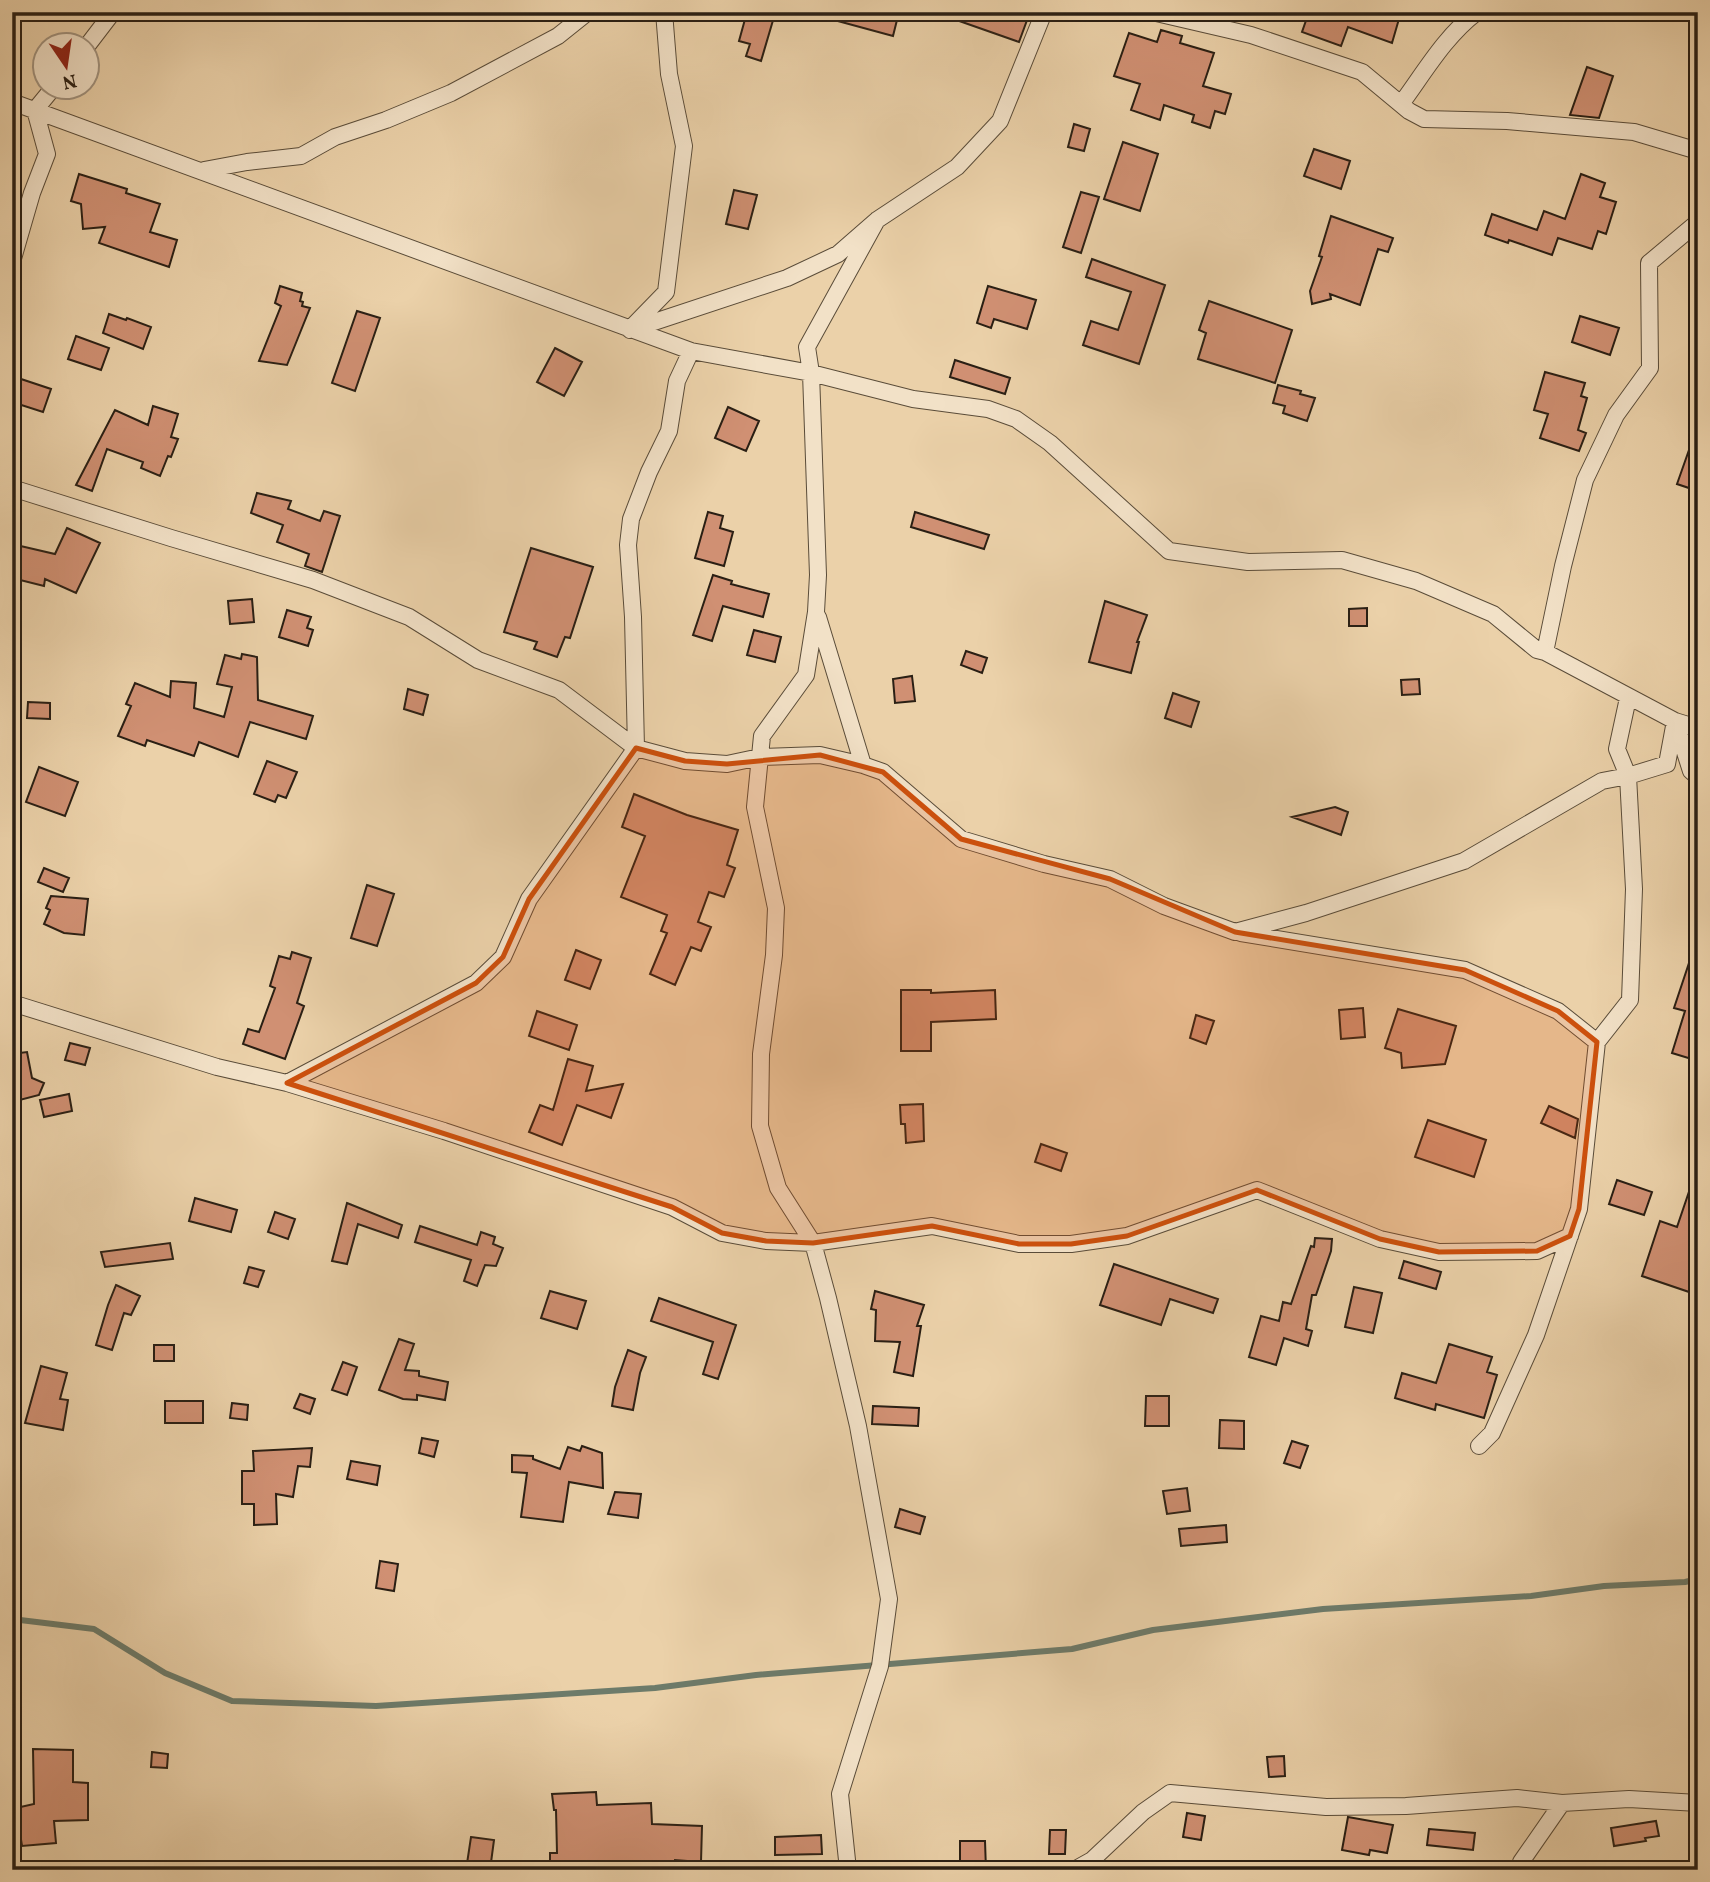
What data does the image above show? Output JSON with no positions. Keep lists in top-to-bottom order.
{
  "north": "bottom"
}
